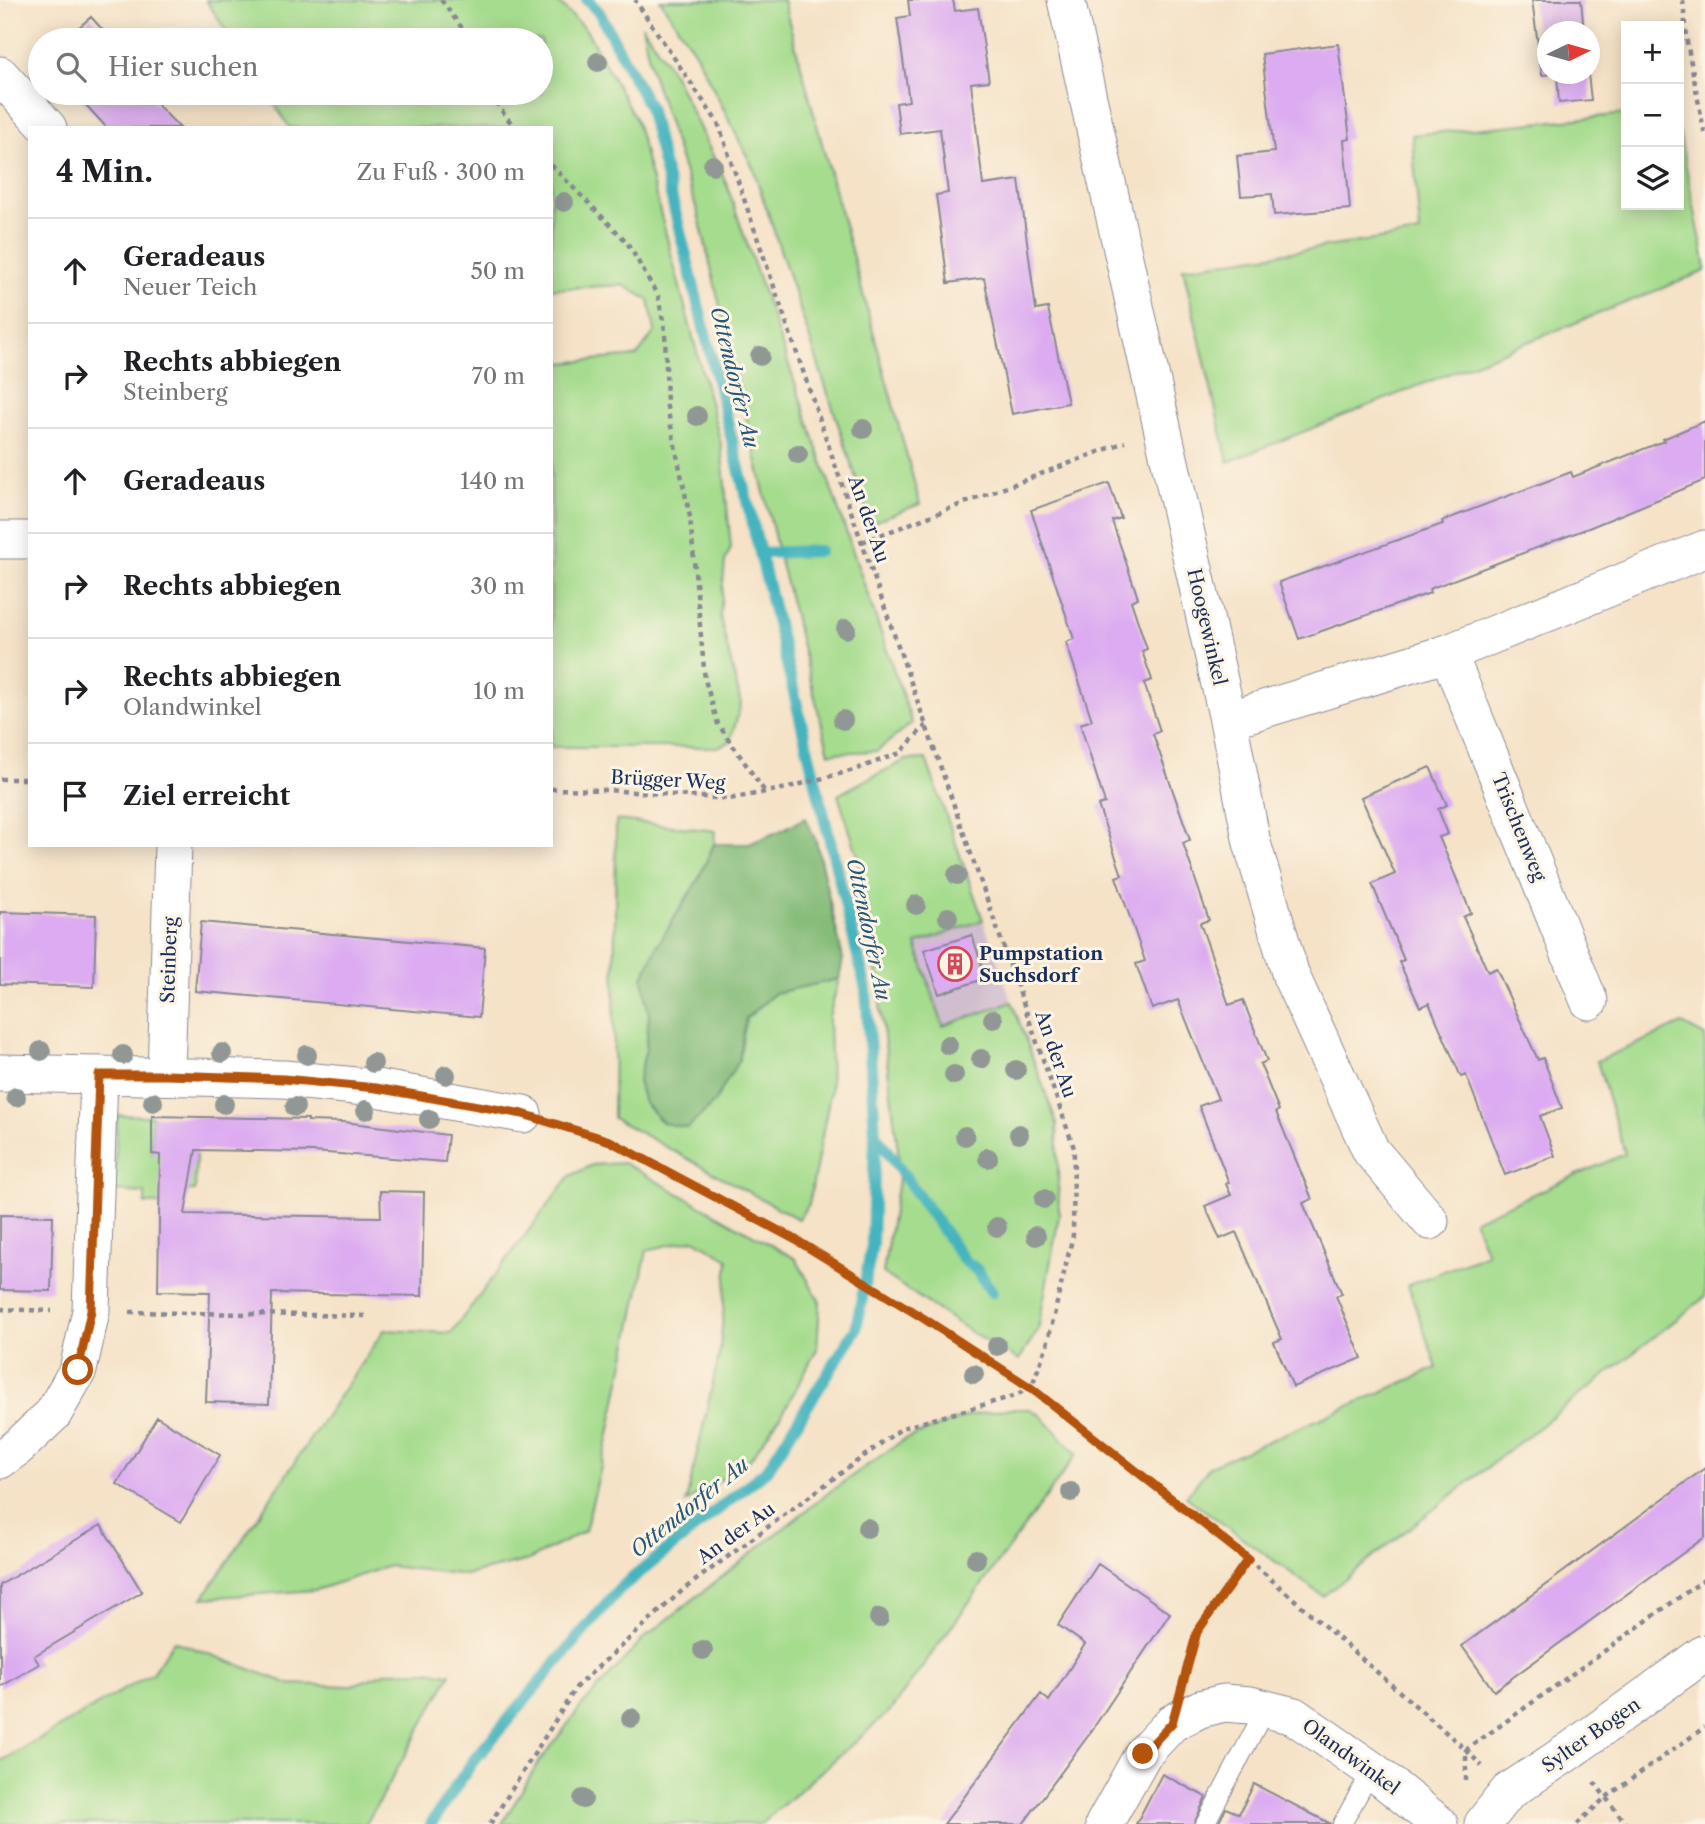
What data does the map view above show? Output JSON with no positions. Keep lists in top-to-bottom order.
{
  "streets": {
    "street": [
      "Hoogewinkel",
      "Trischenweg",
      "Steinberg",
      "Sylter Bogen",
      "Olandwinkel"
    ],
    "path": ["An der Au", "Brügger Weg"]
  },
  "crossings": [
    ["An der Au", "Brügger Weg"]
  ],
  "water": ["Ottendorfer Au"],
  "places": {
    "building": ["Pumpstation Suchsdorf"]
  },
  "north": "right",
  "page": {
    "map_buttons": ["+", "−"],
    "search": "Hier suchen",
    "heading": ["4 Min.", "Zu Fuß · 300 m"],
    "list": [
      ["Geradeaus", "Neuer Teich", "50 m"],
      ["Rechts abbiegen", "Steinberg", "70 m"],
      ["Geradeaus", "140 m"],
      ["Rechts abbiegen", "30 m"],
      ["Rechts abbiegen", "Olandwinkel", "10 m"],
      "Ziel erreicht"
    ]
  }
}
